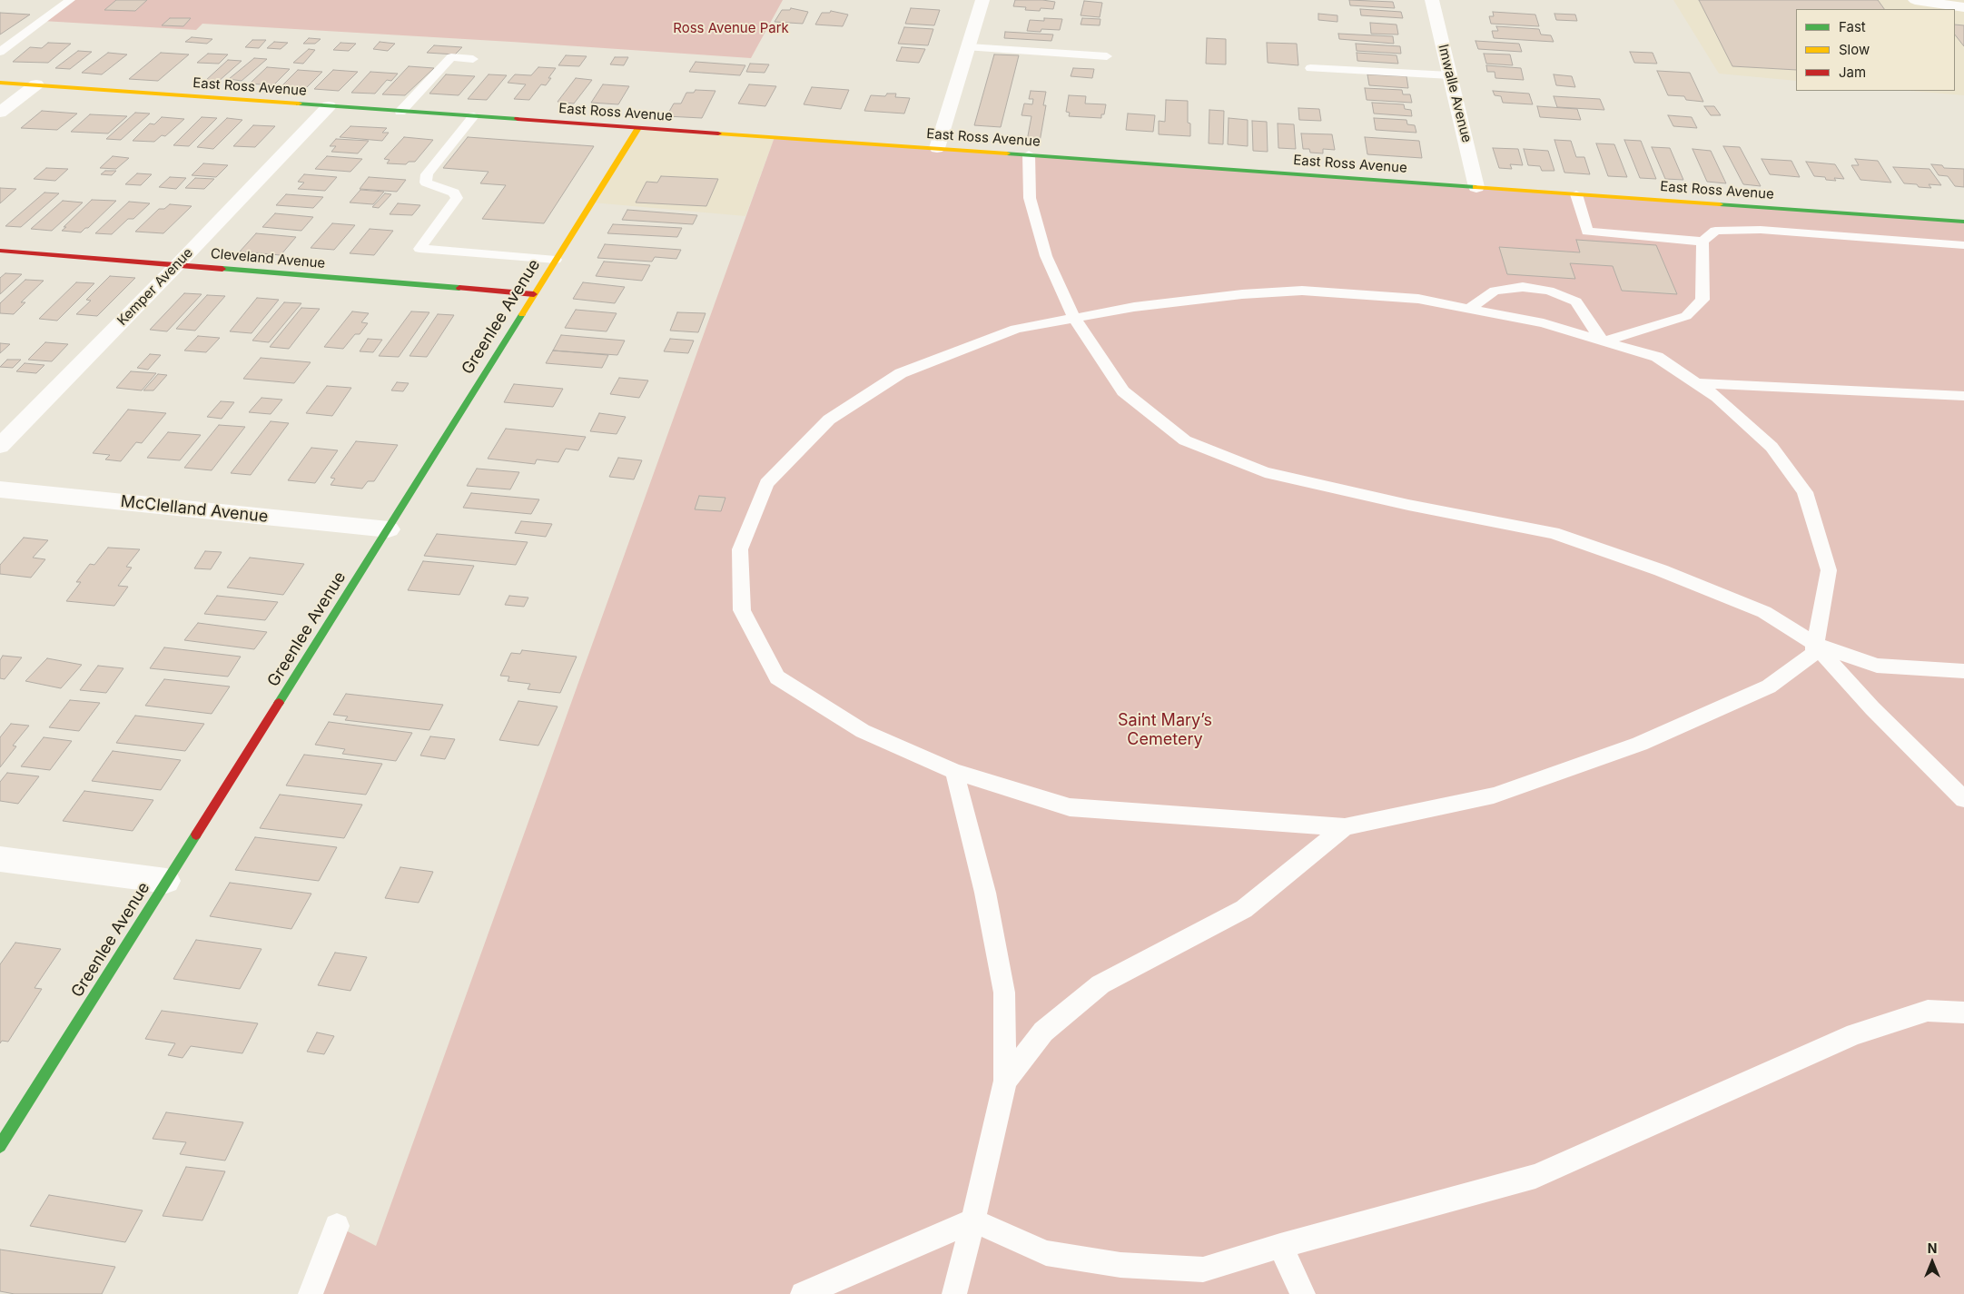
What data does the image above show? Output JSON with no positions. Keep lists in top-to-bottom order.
{
  "streets": {
    "street": [
      "East Ross Avenue",
      "Imwalle Avenue",
      "Cleveland Avenue",
      "Kemper Avenue",
      "Greenlee Avenue",
      "McClelland Avenue"
    ]
  },
  "crossings": [
    ["East Ross Avenue", "Imwalle Avenue"],
    ["East Ross Avenue", "Kemper Avenue"],
    ["East Ross Avenue", "Greenlee Avenue"],
    ["Cleveland Avenue", "Kemper Avenue"],
    ["Cleveland Avenue", "Greenlee Avenue"],
    ["Greenlee Avenue", "McClelland Avenue"]
  ],
  "parks": ["Ross Avenue Park", "Saint Mary’s Cemetery"],
  "legend": ["Fast", "Slow", "Jam"],
  "north": "top"
}
